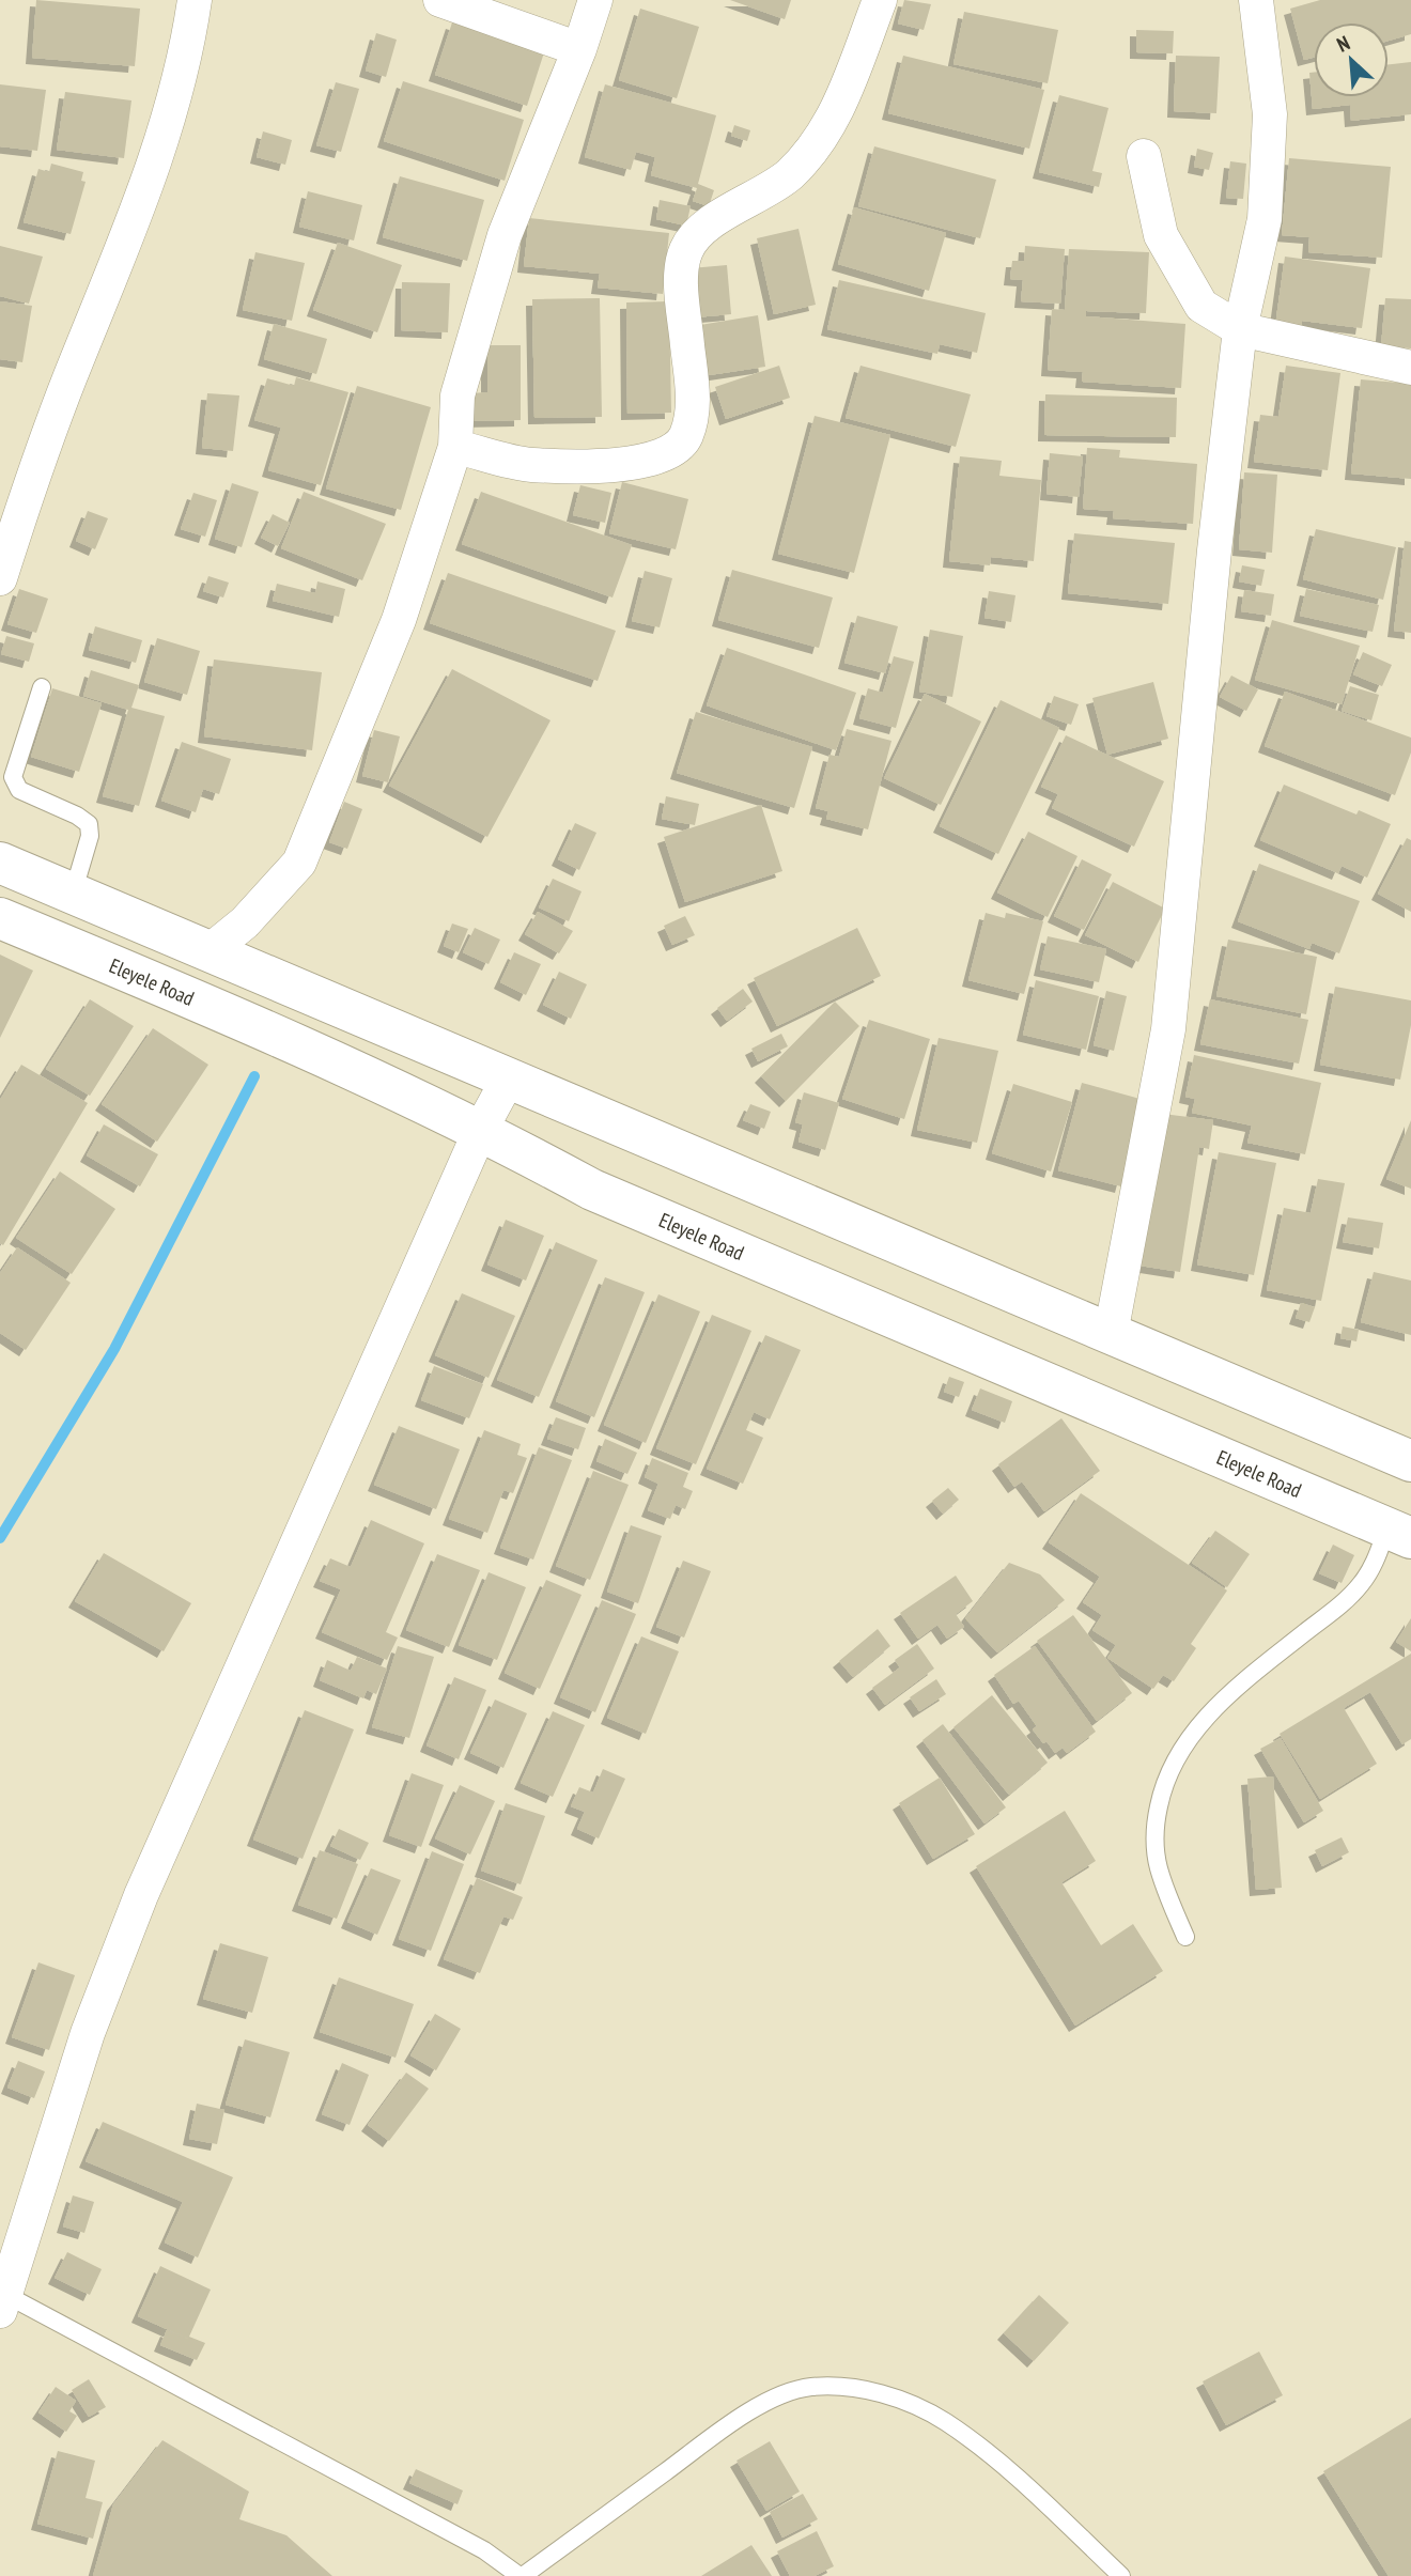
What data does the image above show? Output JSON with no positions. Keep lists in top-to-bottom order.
{
  "streets": {
    "main road": ["Eleyele Road"]
  },
  "north": "top left"
}
